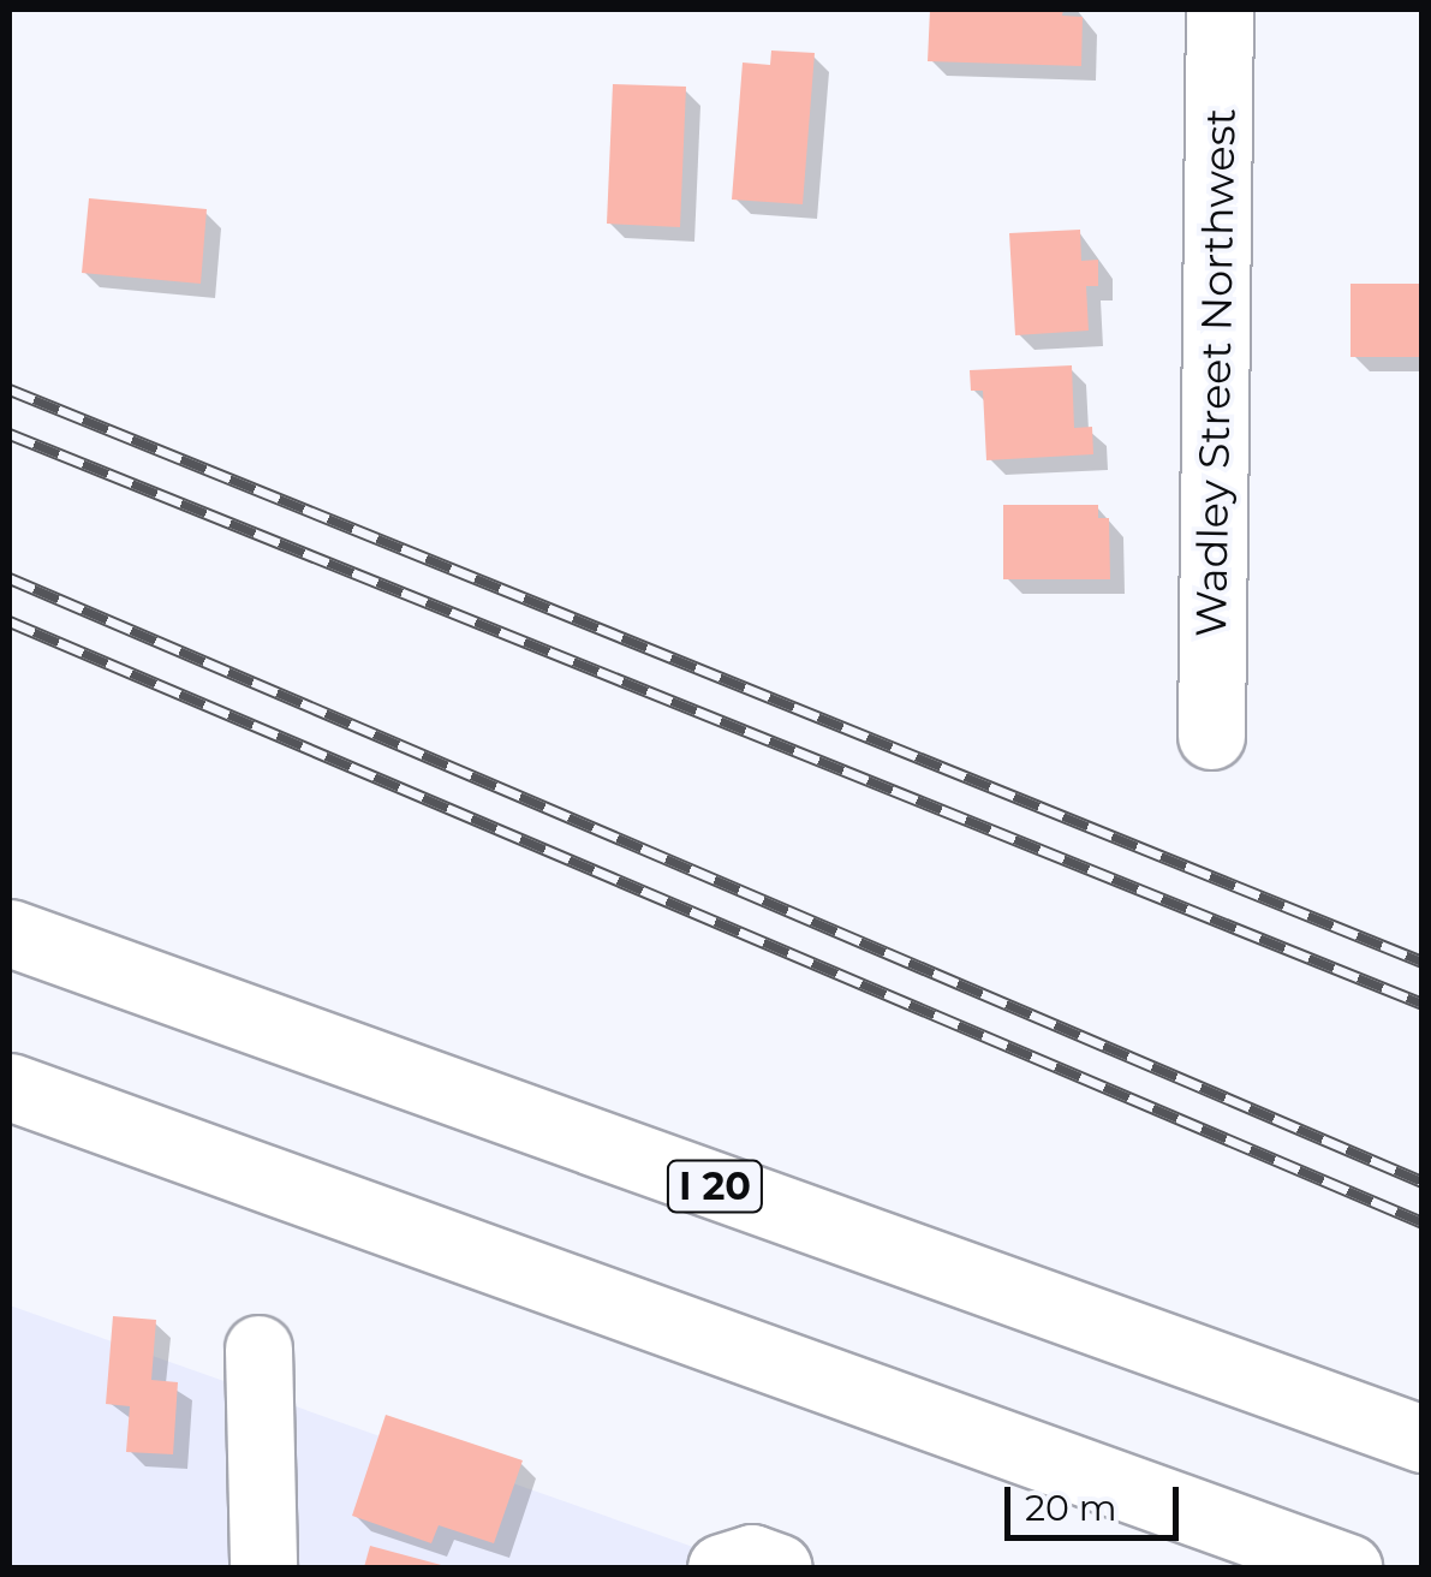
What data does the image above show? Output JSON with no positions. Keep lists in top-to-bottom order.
{
  "streets": {
    "main road": ["Wadley Street Northwest", "I 20"]
  },
  "scale_bar": "20 m"
}
